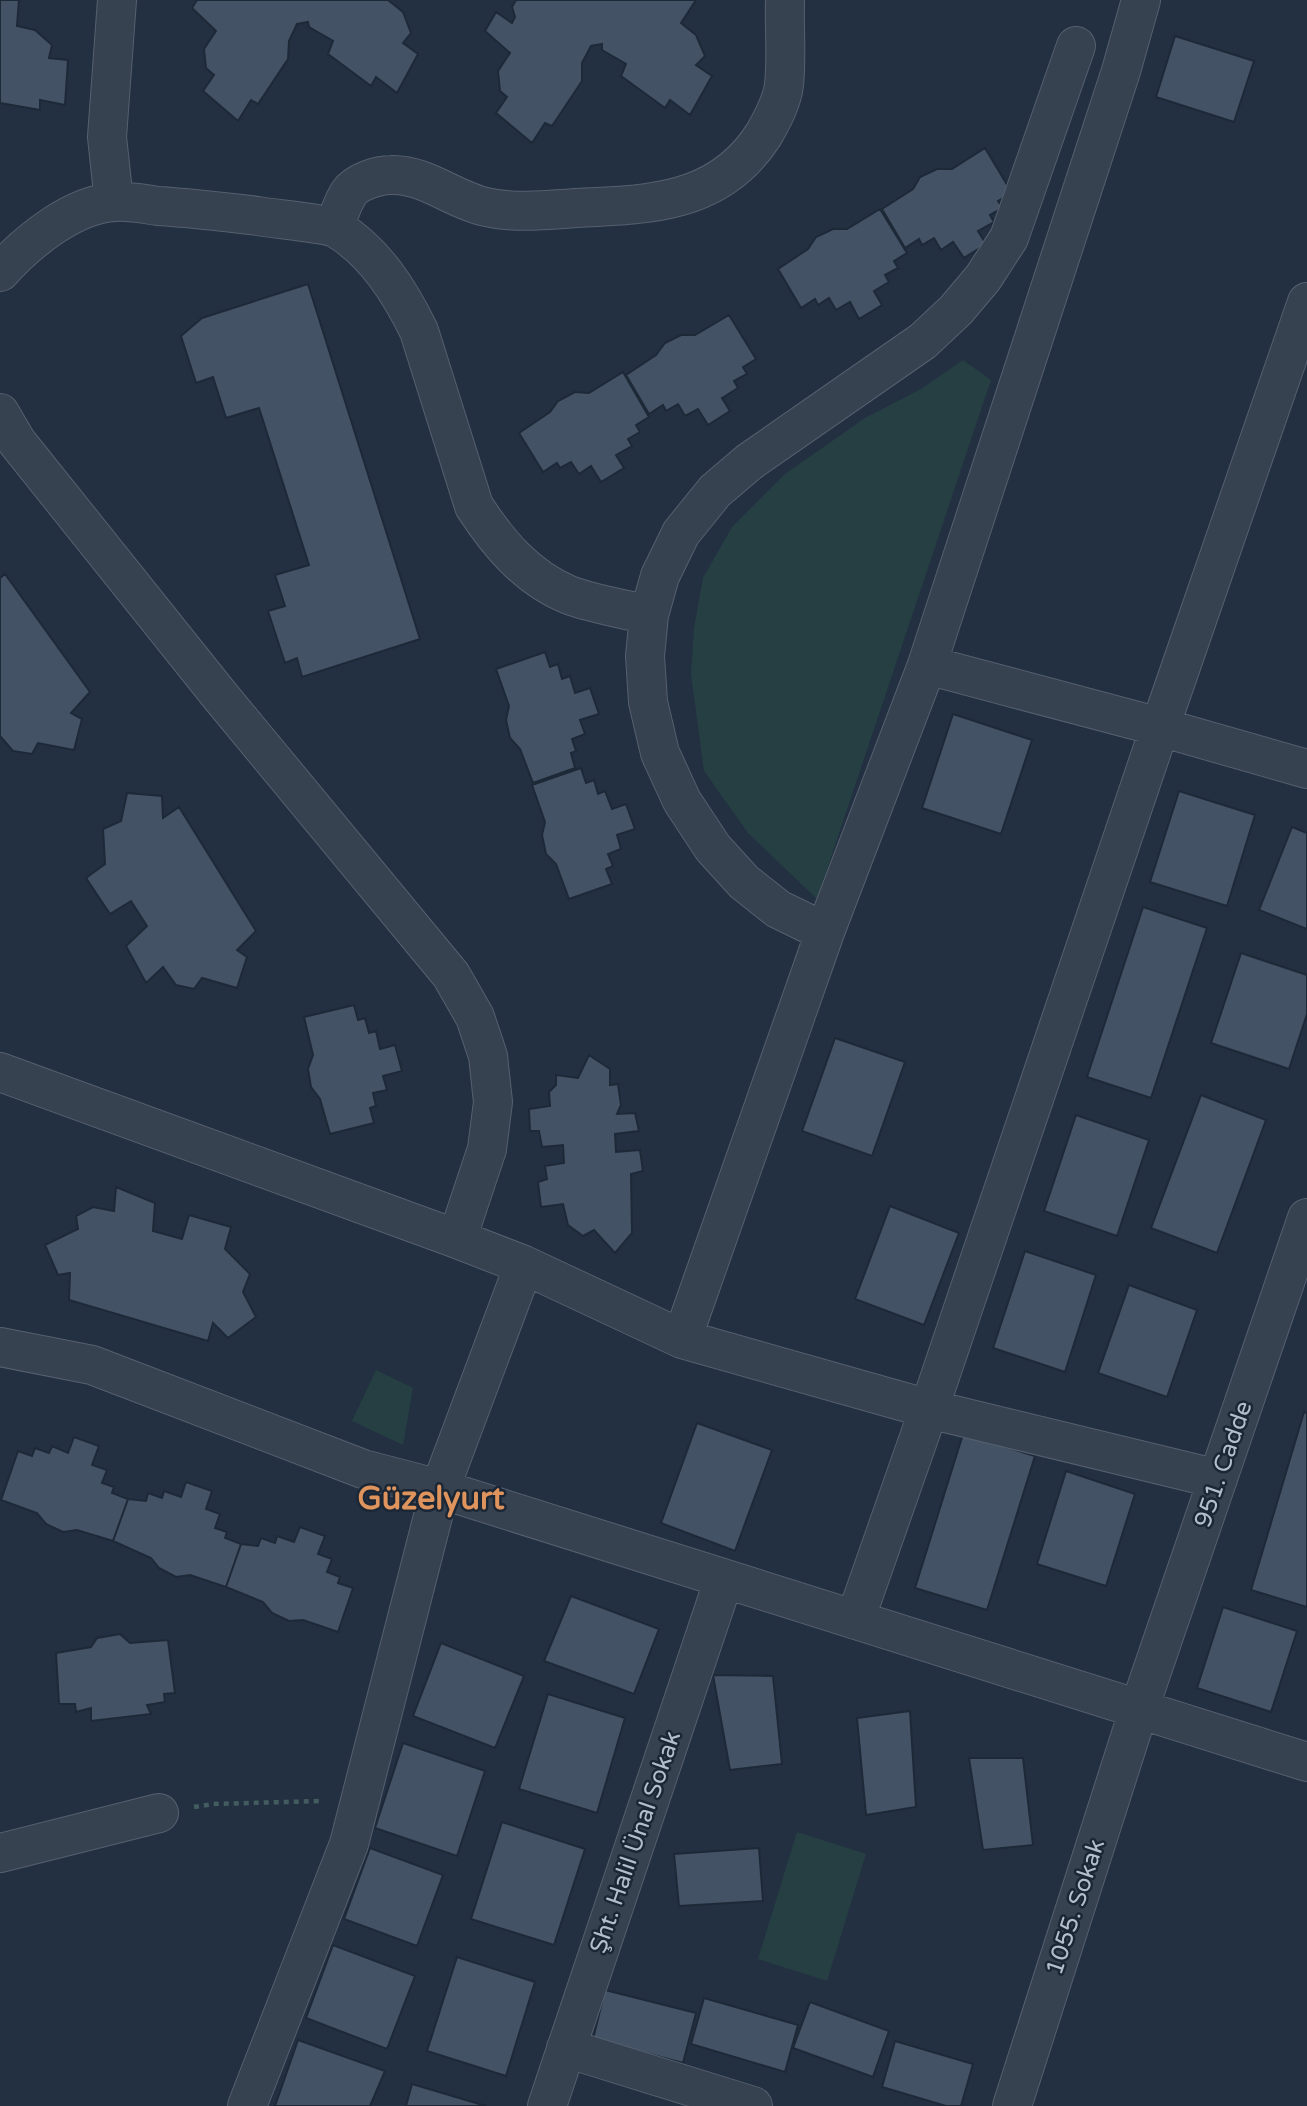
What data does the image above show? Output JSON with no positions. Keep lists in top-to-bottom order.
{
  "streets": {
    "street": ["951. Cadde", "Şht. Halil Ünal Sokak", "1055. Sokak"]
  },
  "crossings": [
    ["951. Cadde", "1055. Sokak"]
  ],
  "districts": ["Güzelyurt"]
}
